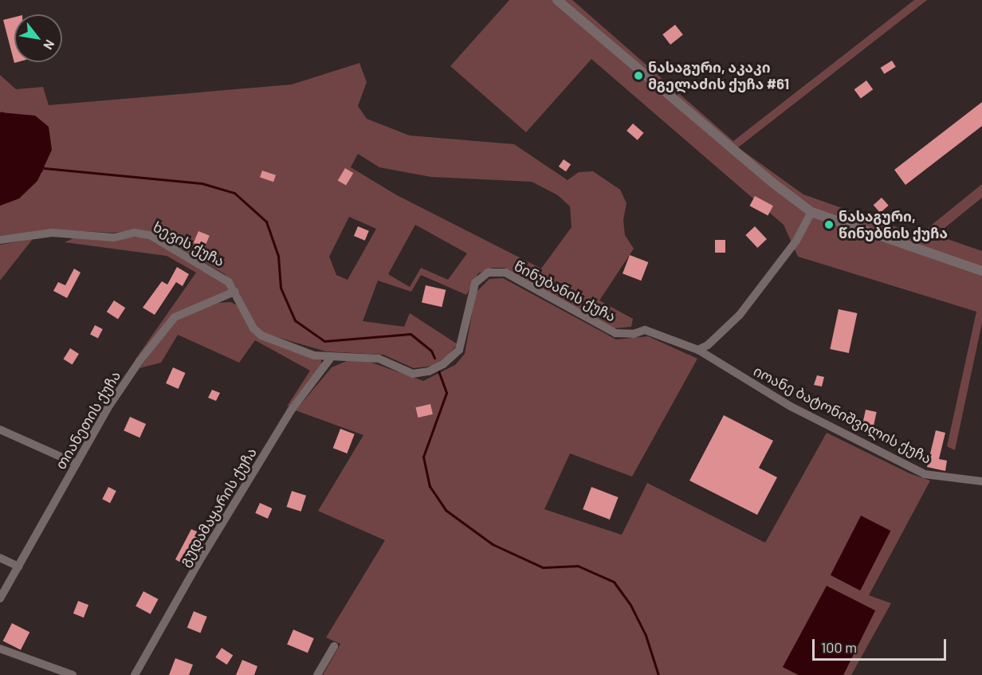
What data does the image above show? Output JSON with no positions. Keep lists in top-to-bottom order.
{
  "streets": {
    "street": [
      "ხევის ქუჩა",
      "წინუბანის ქუჩა",
      "იოანე ბატონიშვილის ქუჩა",
      "თიანეთის ქუჩა",
      "გუდამაყარის ქუჩა"
    ]
  },
  "crossings": [
    ["ხევის ქუჩა", "წინუბანის ქუჩა"],
    ["ხევის ქუჩა", "თიანეთის ქუჩა"],
    ["ხევის ქუჩა", "გუდამაყარის ქუჩა"],
    ["წინუბანის ქუჩა", "იოანე ბატონიშვილის ქუჩა"],
    ["წინუბანის ქუჩა", "გუდამაყარის ქუჩა"]
  ],
  "places": ["ნასაგური, აკაკი მგელაძის ქუჩა #61", "ნასაგური, წინუბნის ქუჩა"],
  "scale_bar": "100 m",
  "north": "bottom right"
}
